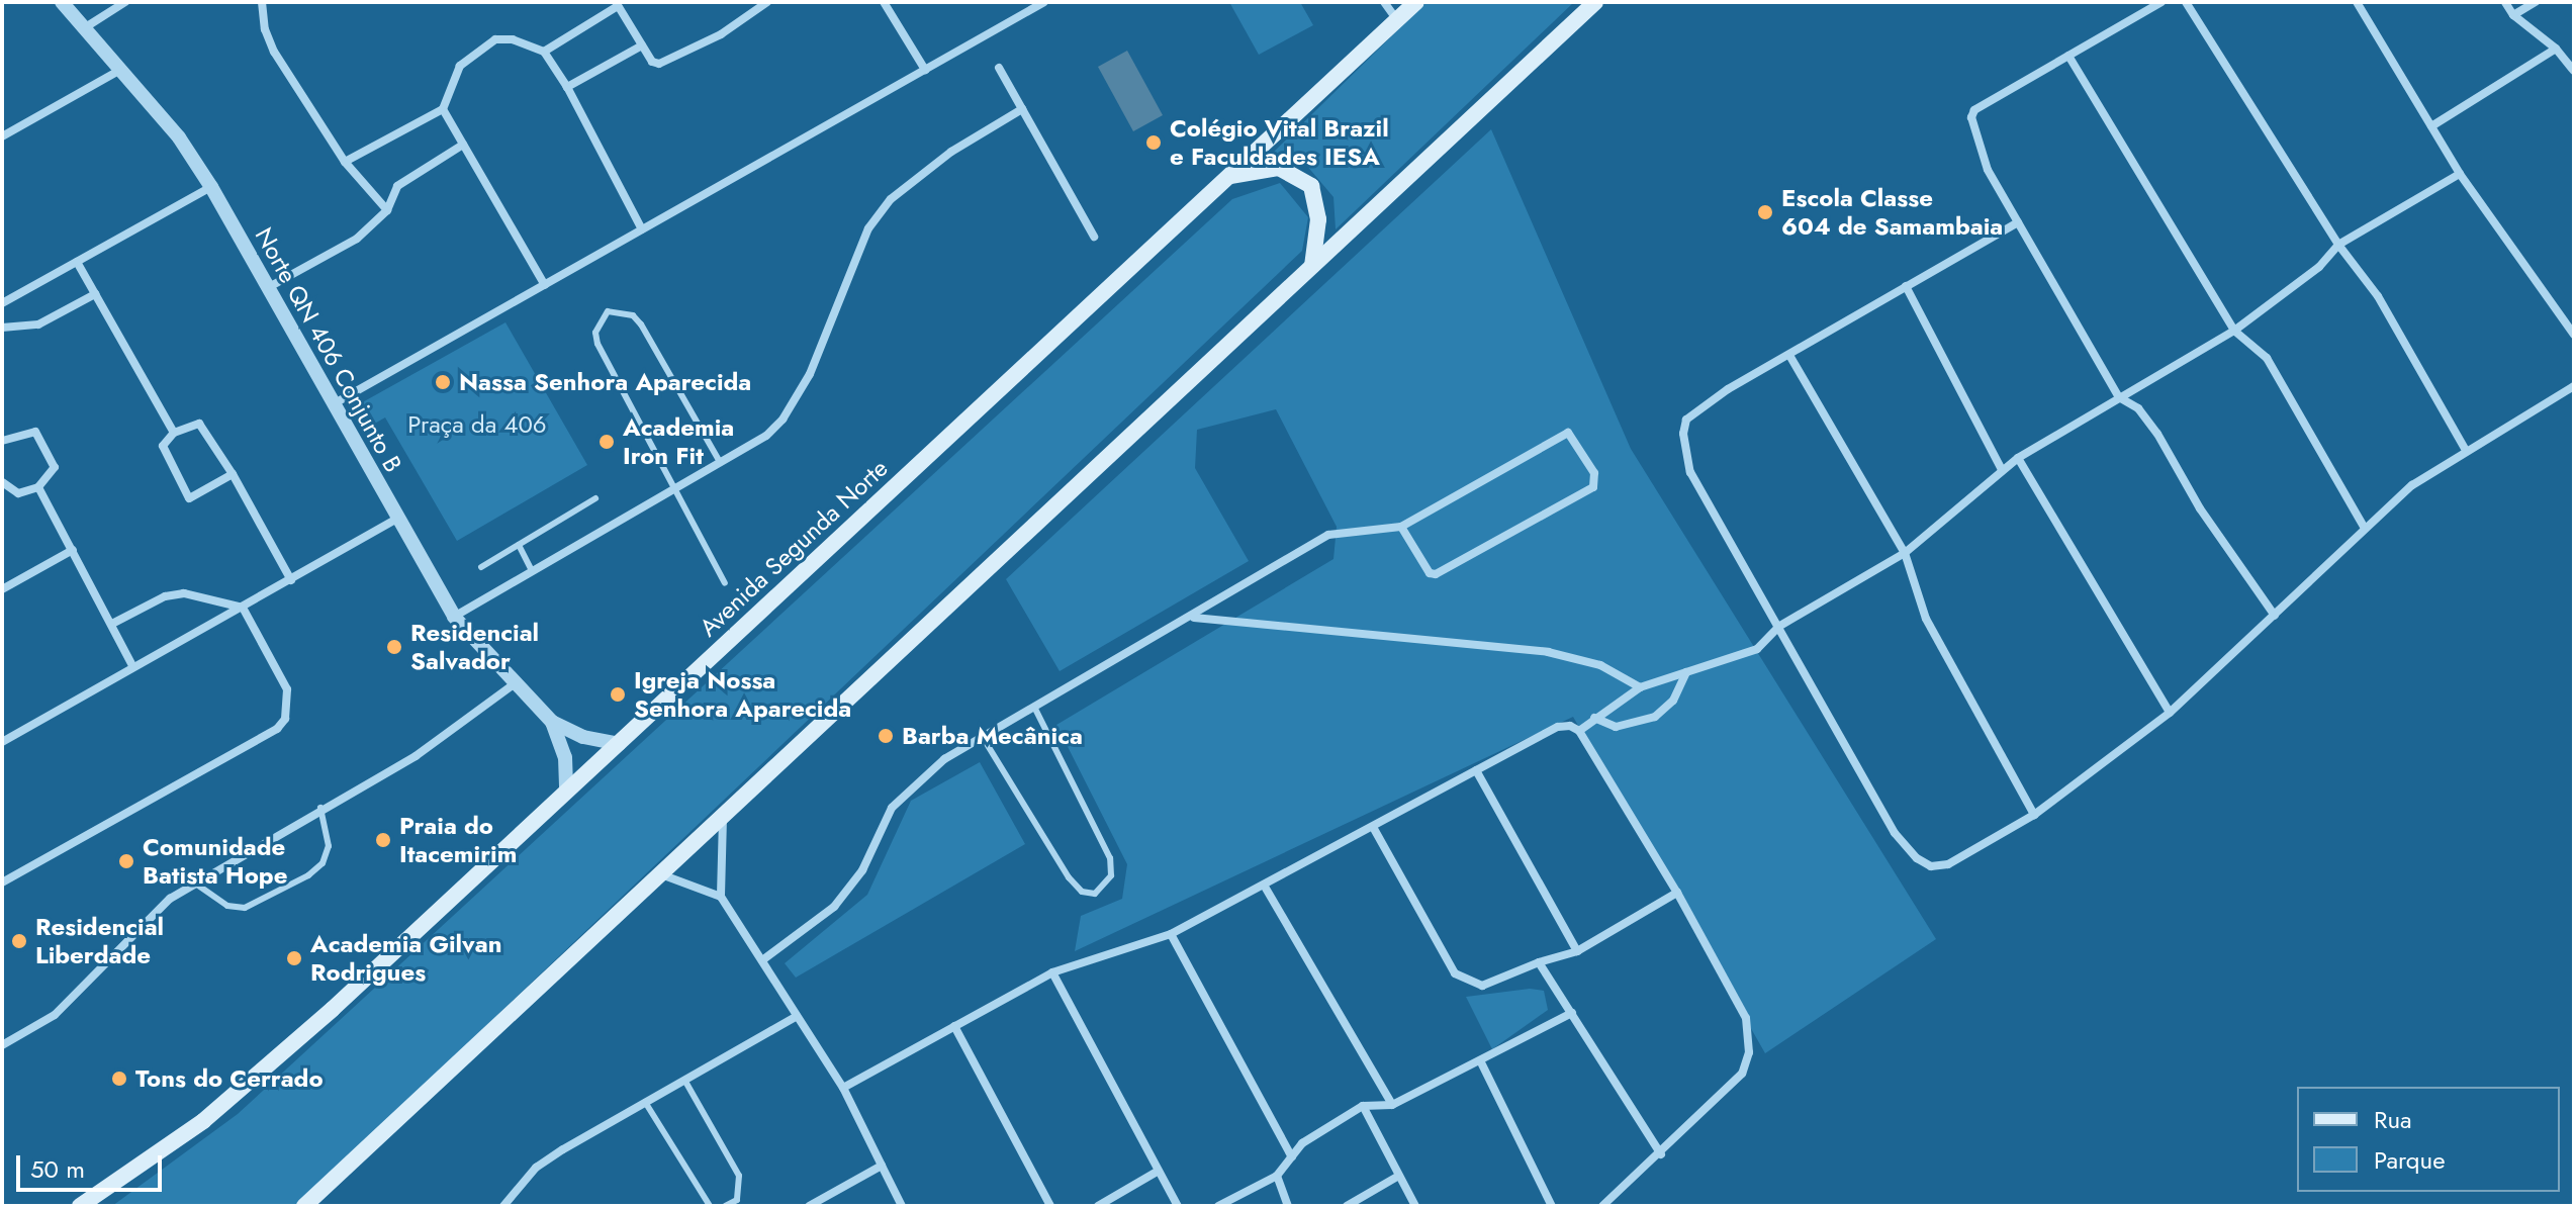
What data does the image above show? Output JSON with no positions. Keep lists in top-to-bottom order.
{
  "streets": {
    "main road": ["Avenida Segunda Norte"],
    "street": ["Norte QN 406 Conjunto B"]
  },
  "crossings": [
    ["Norte QN 406 Conjunto B", "Avenida Segunda Norte"]
  ],
  "parks": ["Praça da 406"],
  "places": [
    "Colégio Vital Brazil e Faculdades IESA",
    "Escola Classe 604 de Samambaia",
    "Nassa Senhora Aparecida",
    "Academia Iron Fit",
    "Residencial Salvador",
    "Igreja Nossa Senhora Aparecida",
    "Barba Mecânica",
    "Praia do Itacemirim",
    "Comunidade Batista Hope",
    "Residencial Liberdade",
    "Academia Gilvan Rodrigues",
    "Tons do Cerrado"
  ],
  "legend": ["Rua", "Parque"],
  "scale_bar": "50 m"
}
